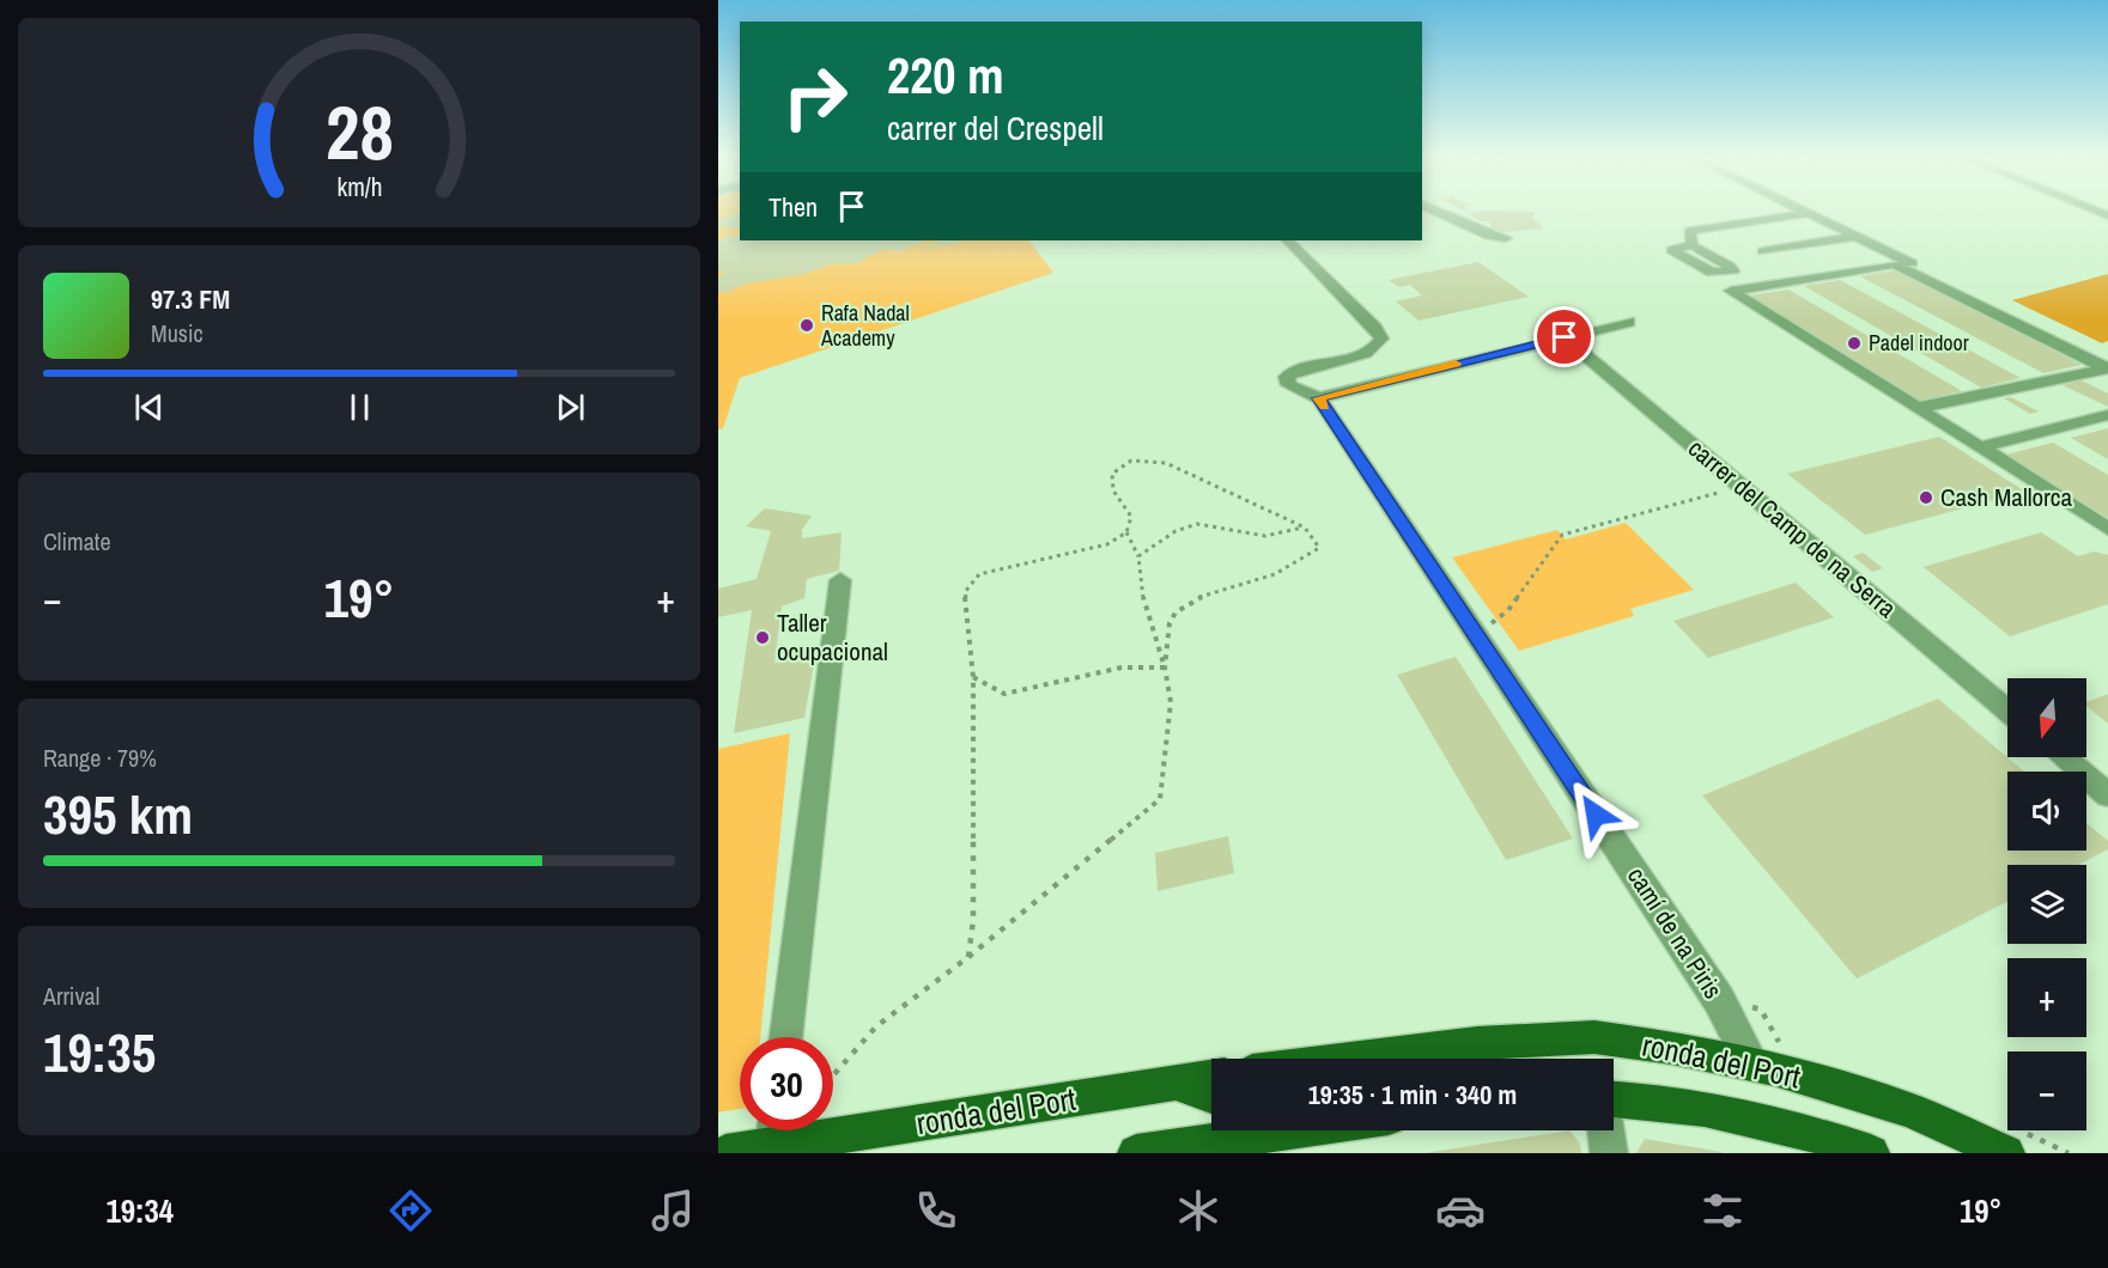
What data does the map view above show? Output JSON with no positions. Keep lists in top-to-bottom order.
{
  "streets": {
    "main road": ["ronda del Port"],
    "street": ["carrer del Camp de na Serra", "camí de na Piris"]
  },
  "crossings": [
    ["camí de na Piris", "ronda del Port"]
  ],
  "places": [
    "Rafa Nadal Academy",
    "Padel indoor",
    "Cash Mallorca",
    "Taller ocupacional"
  ],
  "north": "bottom",
  "page": {
    "turn": ["220 m", "carrer del Crespell"],
    "then": "Then",
    "song": ["97.3 FM", "Music"],
    "tile": [
      "Climate",
      ["Range · 79%", "395 km"],
      ["Arrival", "19:35"]
    ],
    "heat": ["−", "19°", "+"],
    "map_buttons": ["+", "−"],
    "limit": "30",
    "trip": "19:35 · 1 min · 340 m",
    "tabs": ["19:34", "19°"],
    "gauge": ["28", "km/h"]
  }
}
